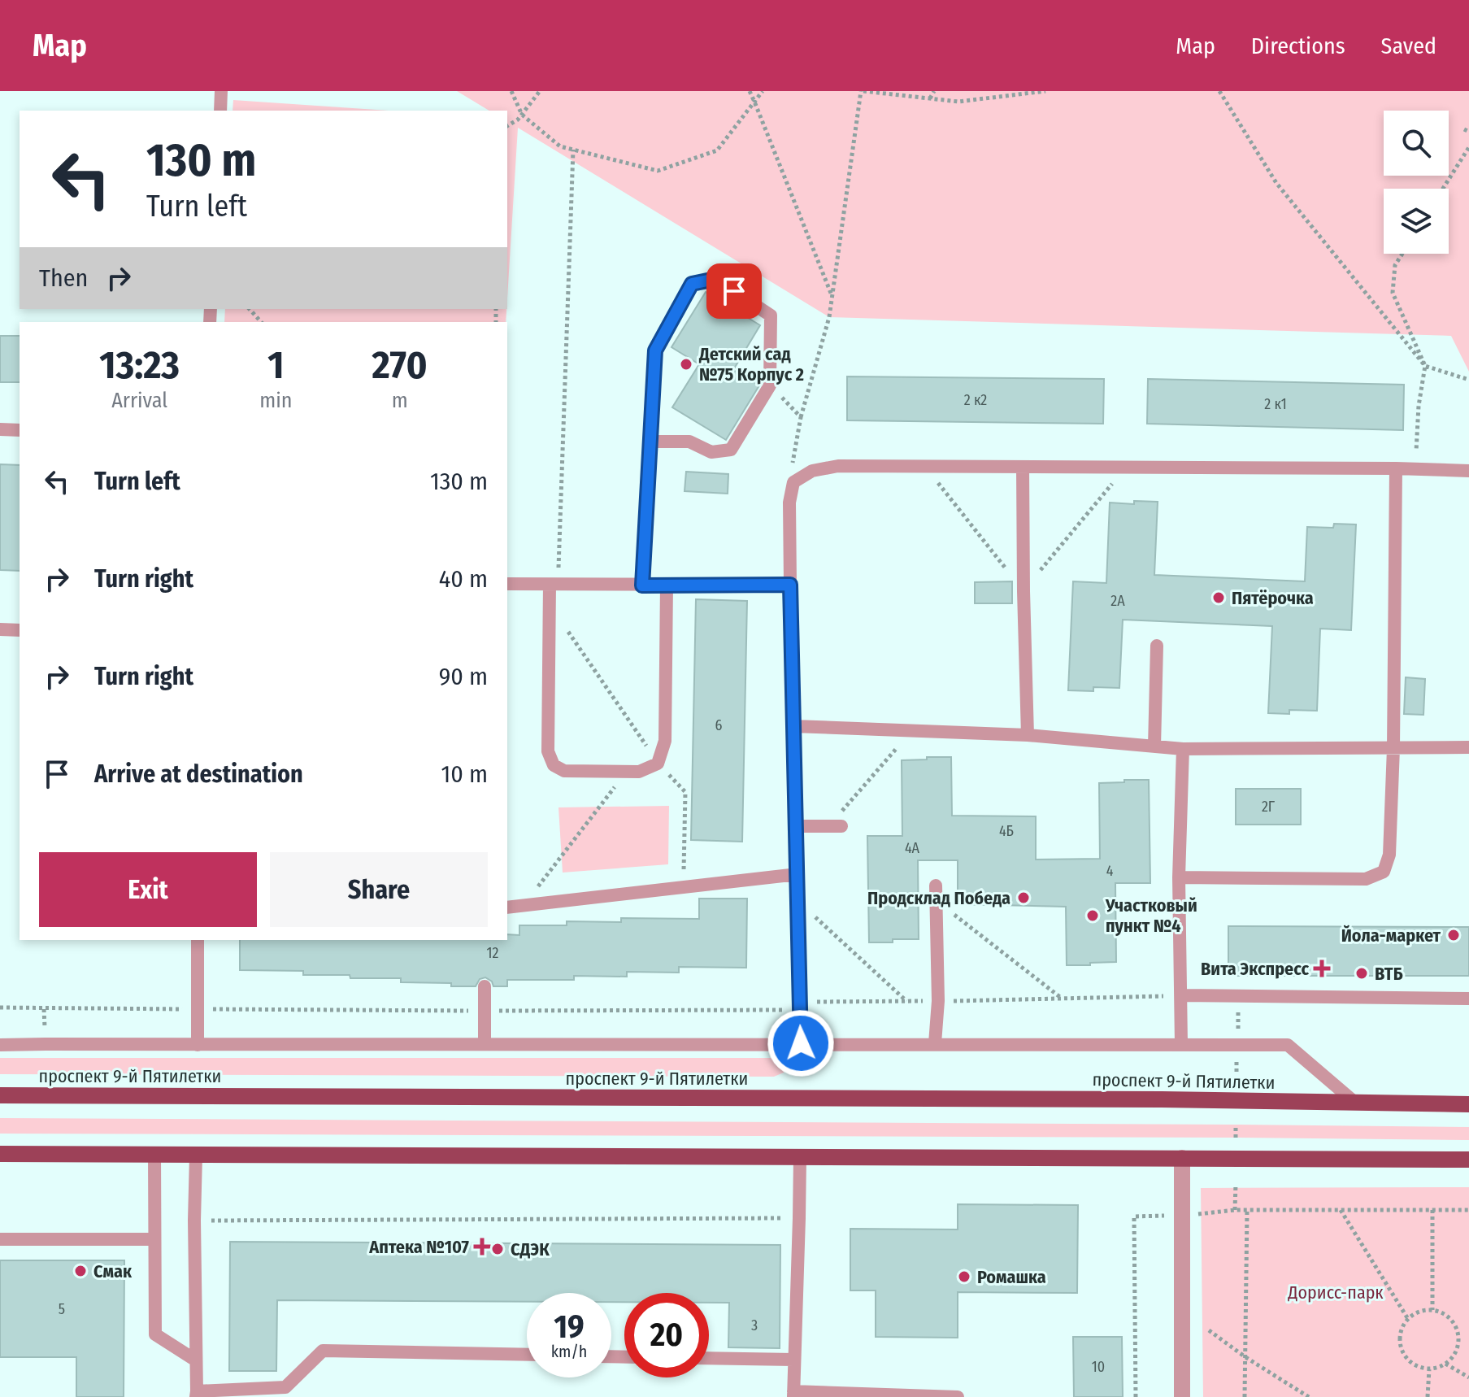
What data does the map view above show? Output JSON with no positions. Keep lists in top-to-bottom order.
{
  "streets": {
    "main road": ["проспект 9-й Пятилетки"]
  },
  "parks": ["Дорисс-парк"],
  "places": {
    "other": [
      "Детский сад №75 Корпус 2",
      "Пятёрочка",
      "Продсклад Победа",
      "Участковый пункт №4",
      "Йола-маркет",
      "ВТБ",
      "СДЭК",
      "Смак",
      "Ромашка"
    ],
    "health": ["Вита Экспресс", "Аптека №107"]
  },
  "house_numbers": [
    "2 к2",
    "2 к1",
    "2А",
    "6",
    "2Г",
    "4Б",
    "4А",
    "4",
    "12",
    "5",
    "3",
    "10"
  ],
  "page": {
    "header": "Map",
    "nav": ["Map", "Directions", "Saved"],
    "turn": ["130 m", "Turn left"],
    "then": "Then",
    "eta": [
      "13:23",
      "Arrival",
      "1",
      "min",
      "270",
      "m"
    ],
    "list": [
      {
        "name": "Turn left",
        "value": "130 m"
      },
      {
        "name": "Turn right",
        "value": "40 m"
      },
      {
        "name": "Turn right",
        "value": "90 m"
      },
      {
        "name": "Arrive at destination",
        "value": "10 m"
      }
    ],
    "buttons": ["Exit", "Share"],
    "speed": "19 km/h",
    "limit": "20"
  }
}
